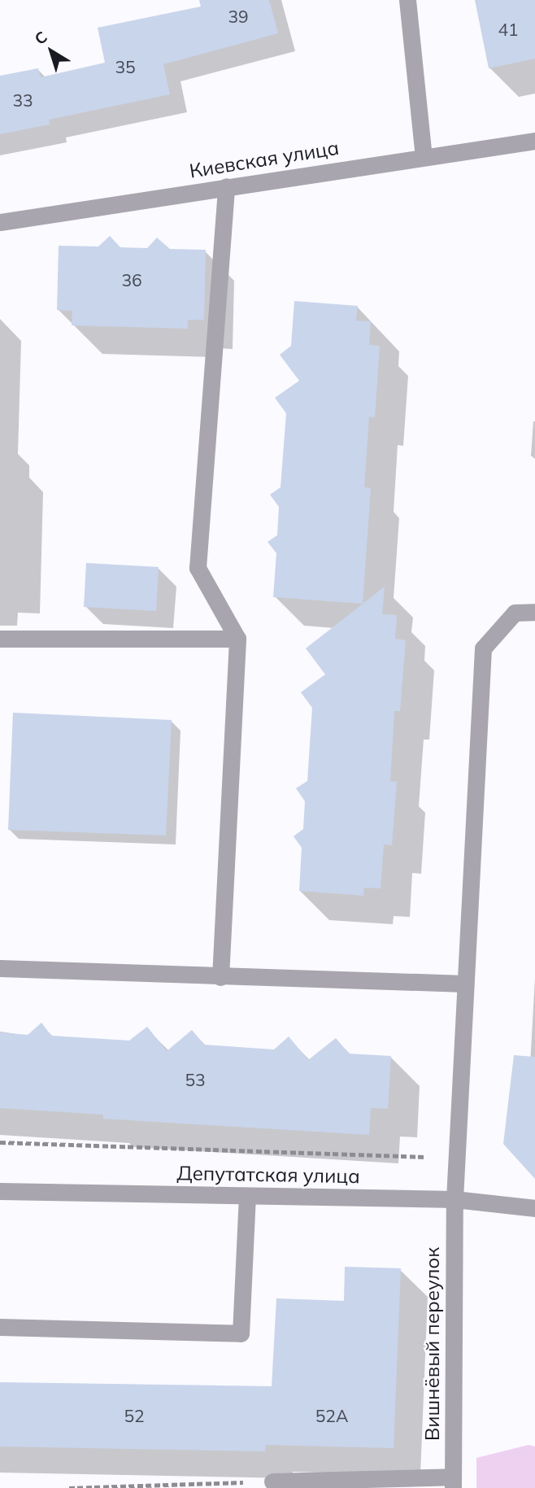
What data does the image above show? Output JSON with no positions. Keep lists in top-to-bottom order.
{
  "streets": {
    "street": ["Киевская улица", "Депутатская улица", "Вишнёвый переулок"]
  },
  "crossings": [
    ["Депутатская улица", "Вишнёвый переулок"]
  ],
  "house_numbers": [
    "39",
    "41",
    "35",
    "33",
    "36",
    "53",
    "52",
    "52А"
  ],
  "north": "top left"
}
